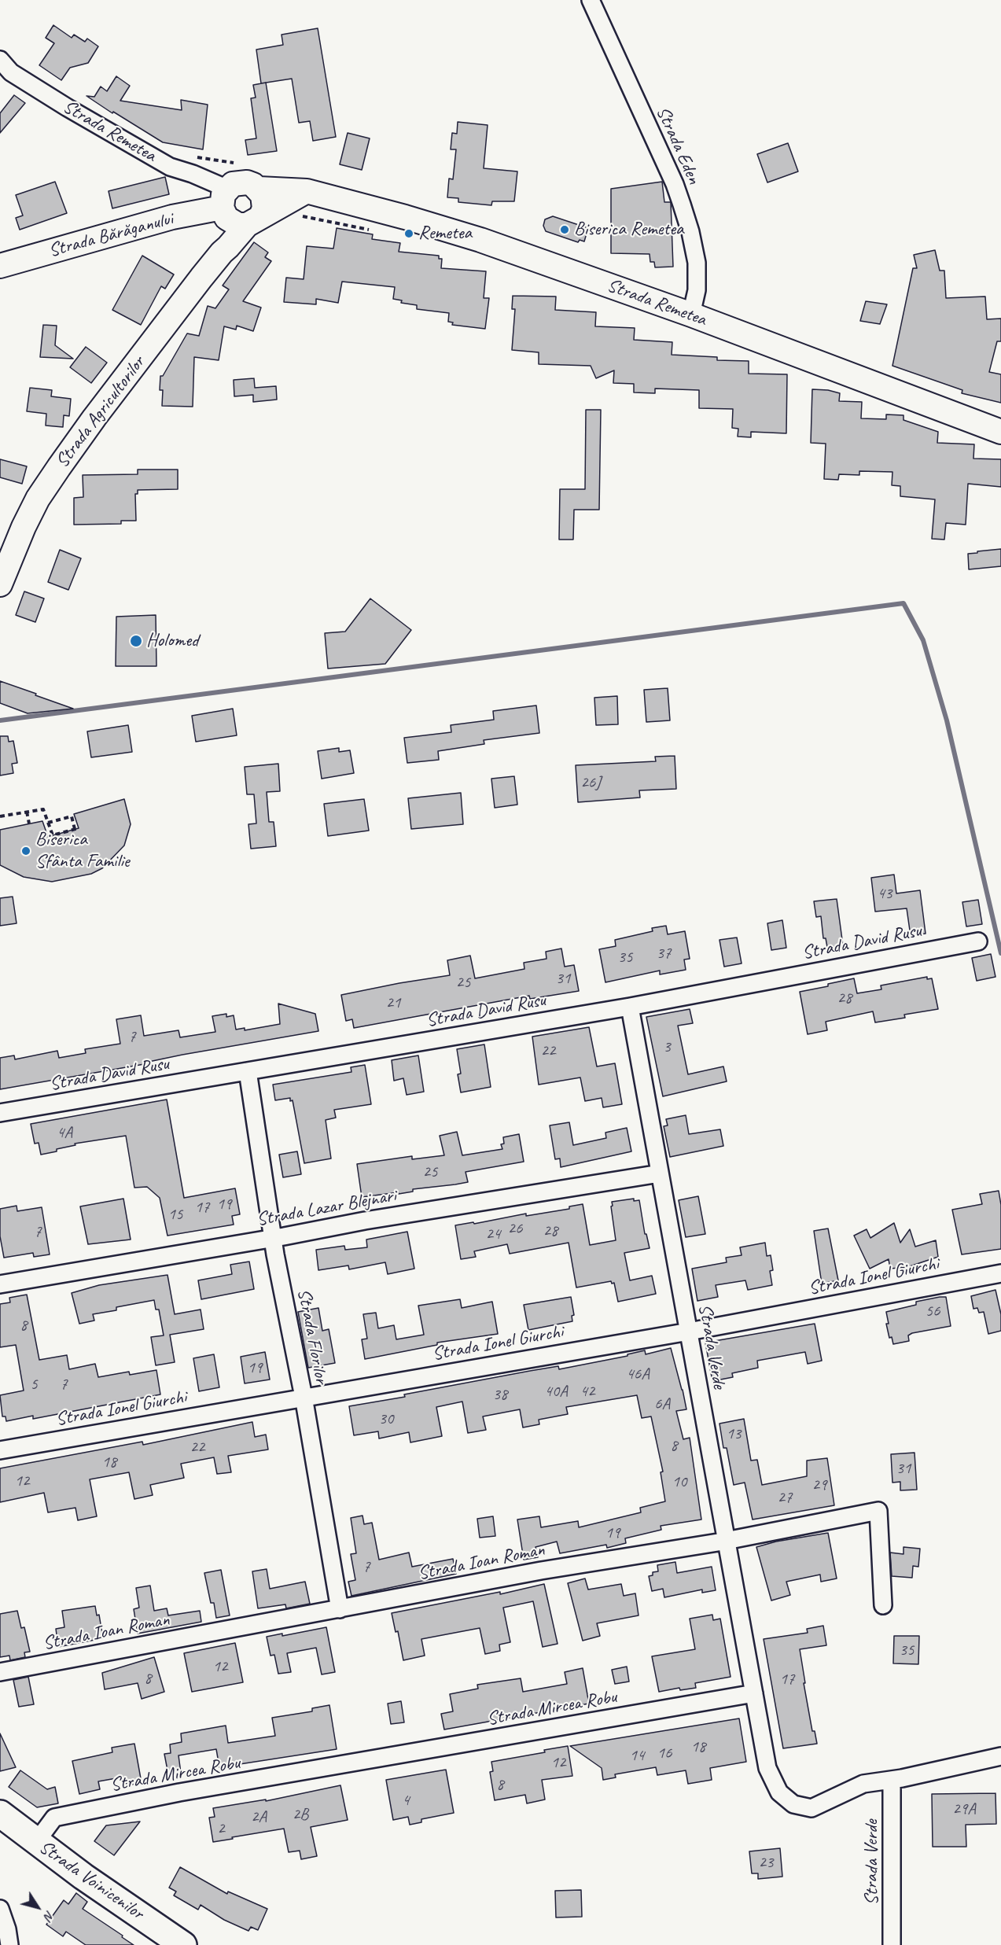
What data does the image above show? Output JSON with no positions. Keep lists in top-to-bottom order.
{
  "streets": {
    "main road": ["Strada Voinicenilor"],
    "street": [
      "Strada Remetea",
      "Strada Eden",
      "Strada Bărăganului",
      "Strada Agricultorilor",
      "Strada David Rusu",
      "Strada Lazar Blejnari",
      "Strada Ionel Giurchi",
      "Strada Florilor",
      "Strada Verde",
      "Strada Ioan Roman",
      "Strada Mircea Robu"
    ]
  },
  "crossings": [
    ["Strada Remetea", "Strada Eden"],
    ["Strada Remetea", "Strada Bărăganului"],
    ["Strada Remetea", "Strada Agricultorilor"],
    ["Strada Bărăganului", "Strada Agricultorilor"],
    ["Strada David Rusu", "Strada Florilor"],
    ["Strada David Rusu", "Strada Verde"],
    ["Strada Lazar Blejnari", "Strada Florilor"],
    ["Strada Lazar Blejnari", "Strada Verde"],
    ["Strada Ionel Giurchi", "Strada Florilor"],
    ["Strada Ionel Giurchi", "Strada Verde"],
    ["Strada Florilor", "Strada Ioan Roman"],
    ["Strada Verde", "Strada Ioan Roman"],
    ["Strada Verde", "Strada Mircea Robu"],
    ["Strada Mircea Robu", "Strada Voinicenilor"]
  ],
  "places": [
    "Biserica Remetea",
    "Remetea",
    "Holomed",
    "Biserica Sfânta Familie"
  ],
  "house_numbers": [
    "26J",
    "43",
    "37",
    "35",
    "31",
    "25",
    "28",
    "21",
    "7",
    "3",
    "22",
    "4A",
    "25",
    "19",
    "17",
    "15",
    "26",
    "28",
    "7",
    "24",
    "56",
    "8",
    "19",
    "46A",
    "5",
    "7",
    "40A",
    "42",
    "38",
    "6A",
    "30",
    "13",
    "8",
    "22",
    "18",
    "31",
    "12",
    "10",
    "29",
    "27",
    "19",
    "7",
    "35",
    "12",
    "8",
    "17",
    "18",
    "16",
    "14",
    "12",
    "8",
    "4",
    "29A",
    "2B",
    "2A",
    "2",
    "23"
  ],
  "north": "bottom right"
}
